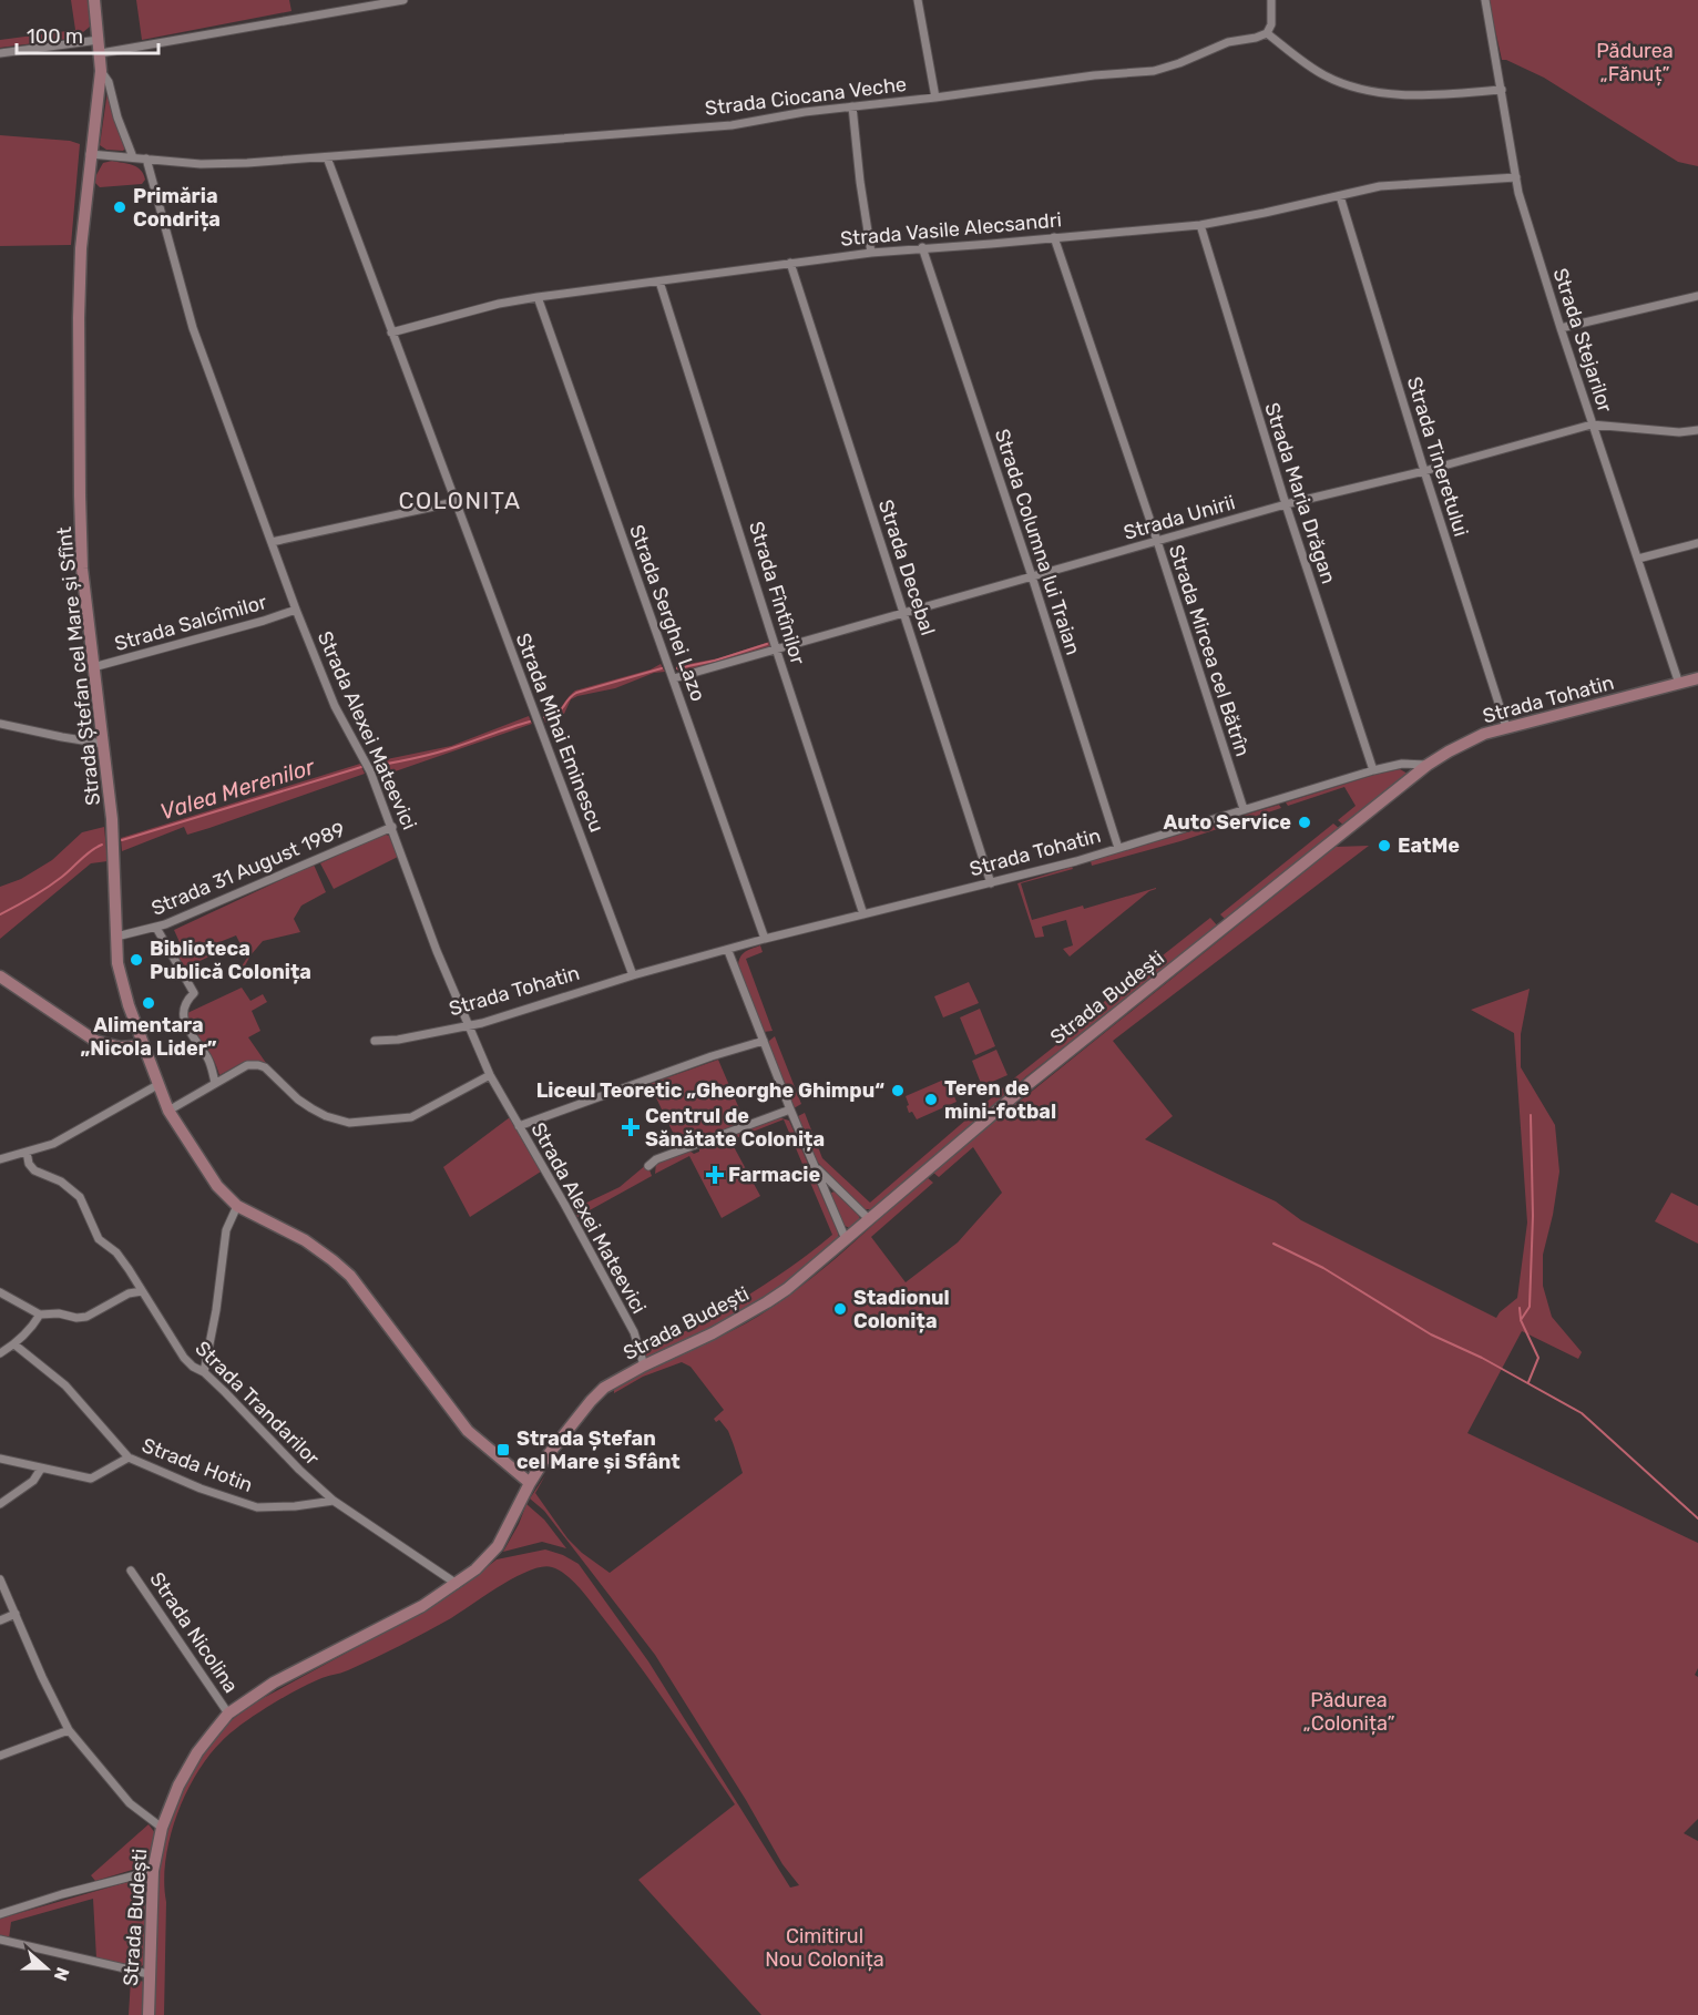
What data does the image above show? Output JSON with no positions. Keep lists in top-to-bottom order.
{
  "streets": {
    "street": [
      "Strada Ciocana Veche",
      "Strada Vasile Alecsandri",
      "Strada Stejarilor",
      "Strada Tineretului",
      "Strada Maria Drăgan",
      "Strada Unirii",
      "Strada Columna lui Traian",
      "Strada Decebal",
      "Strada Fîntînilor",
      "Strada Serghei Lazo",
      "Strada Salcîmilor",
      "Strada Mircea cel Bătrîn",
      "Strada Ștefan cel Mare și Sfînt",
      "Strada Tohatin",
      "Strada Alexei Mateevici",
      "Strada Mihai Eminescu",
      "Strada 31 August 1989",
      "Strada Budești",
      "Strada Trandarilor",
      "Strada Hotin",
      "Strada Nicolina"
    ]
  },
  "crossings": [
    ["Strada Ciocana Veche", "Strada Ștefan cel Mare și Sfînt"],
    ["Strada Ciocana Veche", "Strada Alexei Mateevici"],
    ["Strada Ciocana Veche", "Strada Mihai Eminescu"],
    ["Strada Vasile Alecsandri", "Strada Stejarilor"],
    ["Strada Vasile Alecsandri", "Strada Tineretului"],
    ["Strada Vasile Alecsandri", "Strada Maria Drăgan"],
    ["Strada Vasile Alecsandri", "Strada Columna lui Traian"],
    ["Strada Vasile Alecsandri", "Strada Decebal"],
    ["Strada Vasile Alecsandri", "Strada Fîntînilor"],
    ["Strada Vasile Alecsandri", "Strada Serghei Lazo"],
    ["Strada Vasile Alecsandri", "Strada Mircea cel Bătrîn"],
    ["Strada Vasile Alecsandri", "Strada Mihai Eminescu"],
    ["Strada Stejarilor", "Strada Unirii"],
    ["Strada Stejarilor", "Strada Tohatin"],
    ["Strada Tineretului", "Strada Unirii"],
    ["Strada Tineretului", "Strada Tohatin"],
    ["Strada Maria Drăgan", "Strada Unirii"],
    ["Strada Maria Drăgan", "Strada Tohatin"],
    ["Strada Unirii", "Strada Columna lui Traian"],
    ["Strada Unirii", "Strada Decebal"],
    ["Strada Unirii", "Strada Fîntînilor"],
    ["Strada Unirii", "Strada Serghei Lazo"],
    ["Strada Unirii", "Strada Mircea cel Bătrîn"],
    ["Strada Columna lui Traian", "Strada Tohatin"],
    ["Strada Decebal", "Strada Tohatin"],
    ["Strada Fîntînilor", "Strada Tohatin"],
    ["Strada Serghei Lazo", "Strada Tohatin"],
    ["Strada Salcîmilor", "Strada Ștefan cel Mare și Sfînt"],
    ["Strada Salcîmilor", "Strada Alexei Mateevici"],
    ["Strada Mircea cel Bătrîn", "Strada Tohatin"],
    ["Strada Ștefan cel Mare și Sfînt", "Strada 31 August 1989"],
    ["Strada Ștefan cel Mare și Sfînt", "Strada Budești"],
    ["Strada Tohatin", "Strada Alexei Mateevici"],
    ["Strada Tohatin", "Strada Mihai Eminescu"],
    ["Strada Tohatin", "Strada Budești"],
    ["Strada Alexei Mateevici", "Strada 31 August 1989"],
    ["Strada Alexei Mateevici", "Strada Budești"],
    ["Strada Budești", "Strada Trandarilor"],
    ["Strada Budești", "Strada Nicolina"],
    ["Strada Trandarilor", "Strada Hotin"]
  ],
  "districts": ["COLONIȚA"],
  "water": ["Valea Merenilor"],
  "parks": ["Pădurea „Fănuț”", "Pădurea „Colonița”", "Cimitirul Nou Colonița"],
  "places": {
    "other": [
      "Primăria Condrița",
      "Auto Service",
      "EatMe",
      "Biblioteca Publică Colonița",
      "Alimentara „Nicola Lider”",
      "Liceul Teoretic „Gheorghe Ghimpu“",
      "Teren de mini-fotbal",
      "Stadionul Colonița"
    ],
    "health": ["Centrul de Sănătate Colonița", "Farmacie"],
    "transit": ["Strada Ștefan cel Mare și Sfânt"]
  },
  "scale_bar": "100 m",
  "north": "right"
}
